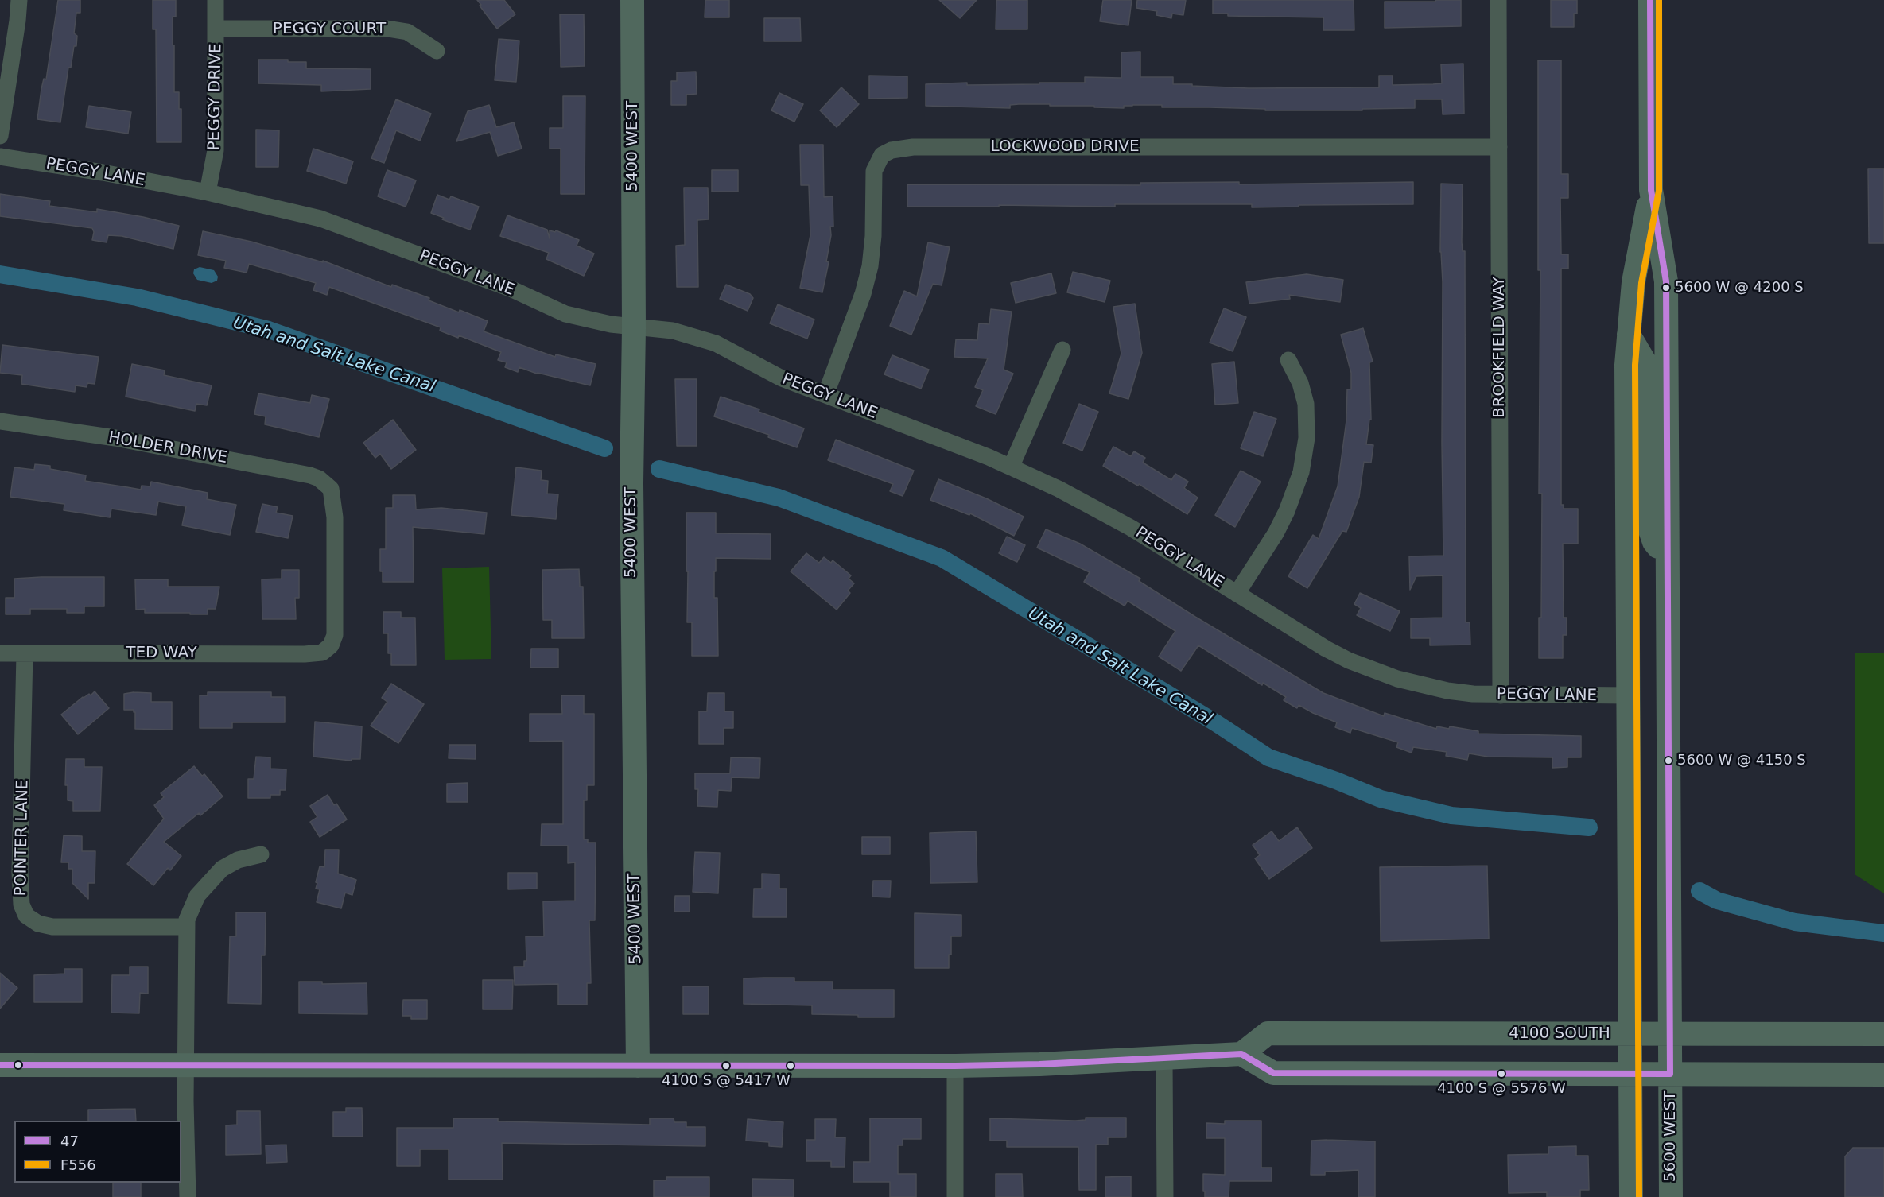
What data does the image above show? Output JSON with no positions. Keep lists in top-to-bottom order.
{
  "streets": {
    "main road": ["5400 WEST", "4100 SOUTH", "5600 WEST"],
    "street": [
      "PEGGY COURT",
      "PEGGY DRIVE",
      "LOCKWOOD DRIVE",
      "PEGGY LANE",
      "BROOKFIELD WAY",
      "HOLDER DRIVE",
      "TED WAY",
      "POINTER LANE"
    ]
  },
  "crossings": [
    ["PEGGY COURT", "PEGGY DRIVE"],
    ["PEGGY DRIVE", "PEGGY LANE"],
    ["5400 WEST", "PEGGY LANE"],
    ["LOCKWOOD DRIVE", "PEGGY LANE"],
    ["LOCKWOOD DRIVE", "BROOKFIELD WAY"],
    ["PEGGY LANE", "BROOKFIELD WAY"],
    ["PEGGY LANE", "5600 WEST"],
    ["HOLDER DRIVE", "TED WAY"],
    ["TED WAY", "POINTER LANE"],
    ["4100 SOUTH", "5600 WEST"]
  ],
  "water": ["Utah and Salt Lake Canal"],
  "places": [
    "5600 W @ 4200 S",
    "5600 W @ 4150 S",
    "4100 S @ 5417 W",
    "4100 S @ 5576 W"
  ],
  "lines": ["transit line 47", "transit line F556"],
  "legend": ["47", "F556"]
}
